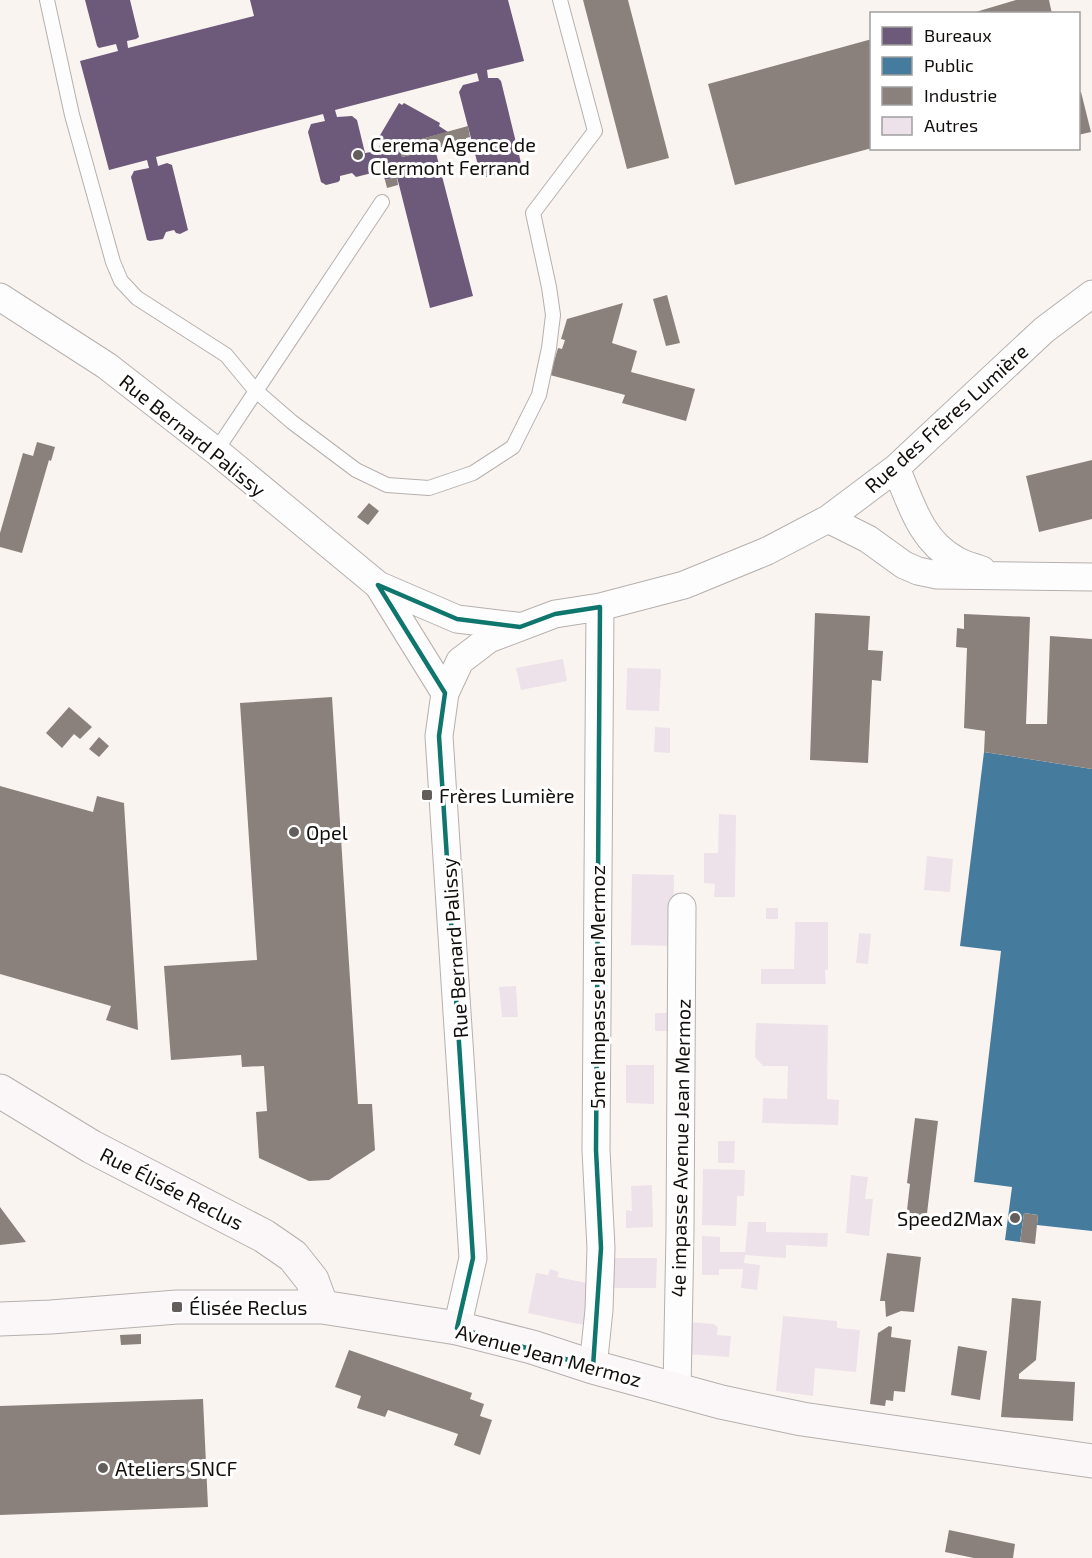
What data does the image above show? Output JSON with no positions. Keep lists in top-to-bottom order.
{
  "streets": {
    "main road": ["Rue Élisée Reclus", "Avenue Jean Mermoz"],
    "street": [
      "Rue des Frères Lumière",
      "Rue Bernard Palissy",
      "5me Impasse Jean Mermoz",
      "4e impasse Avenue Jean Mermoz"
    ]
  },
  "crossings": [
    ["Rue des Frères Lumière", "Rue Bernard Palissy"],
    ["Rue des Frères Lumière", "5me Impasse Jean Mermoz"],
    ["Rue Bernard Palissy", "Avenue Jean Mermoz"],
    ["5me Impasse Jean Mermoz", "Avenue Jean Mermoz"],
    ["4e impasse Avenue Jean Mermoz", "Avenue Jean Mermoz"],
    ["Rue Élisée Reclus", "Avenue Jean Mermoz"]
  ],
  "places": {
    "other": [
      "Cerema Agence de Clermont Ferrand",
      "Opel",
      "Speed2Max",
      "Ateliers SNCF"
    ],
    "transit": ["Frères Lumière", "Élisée Reclus"]
  },
  "legend": [
    "Bureaux",
    "Public",
    "Industrie",
    "Autres"
  ]
}
